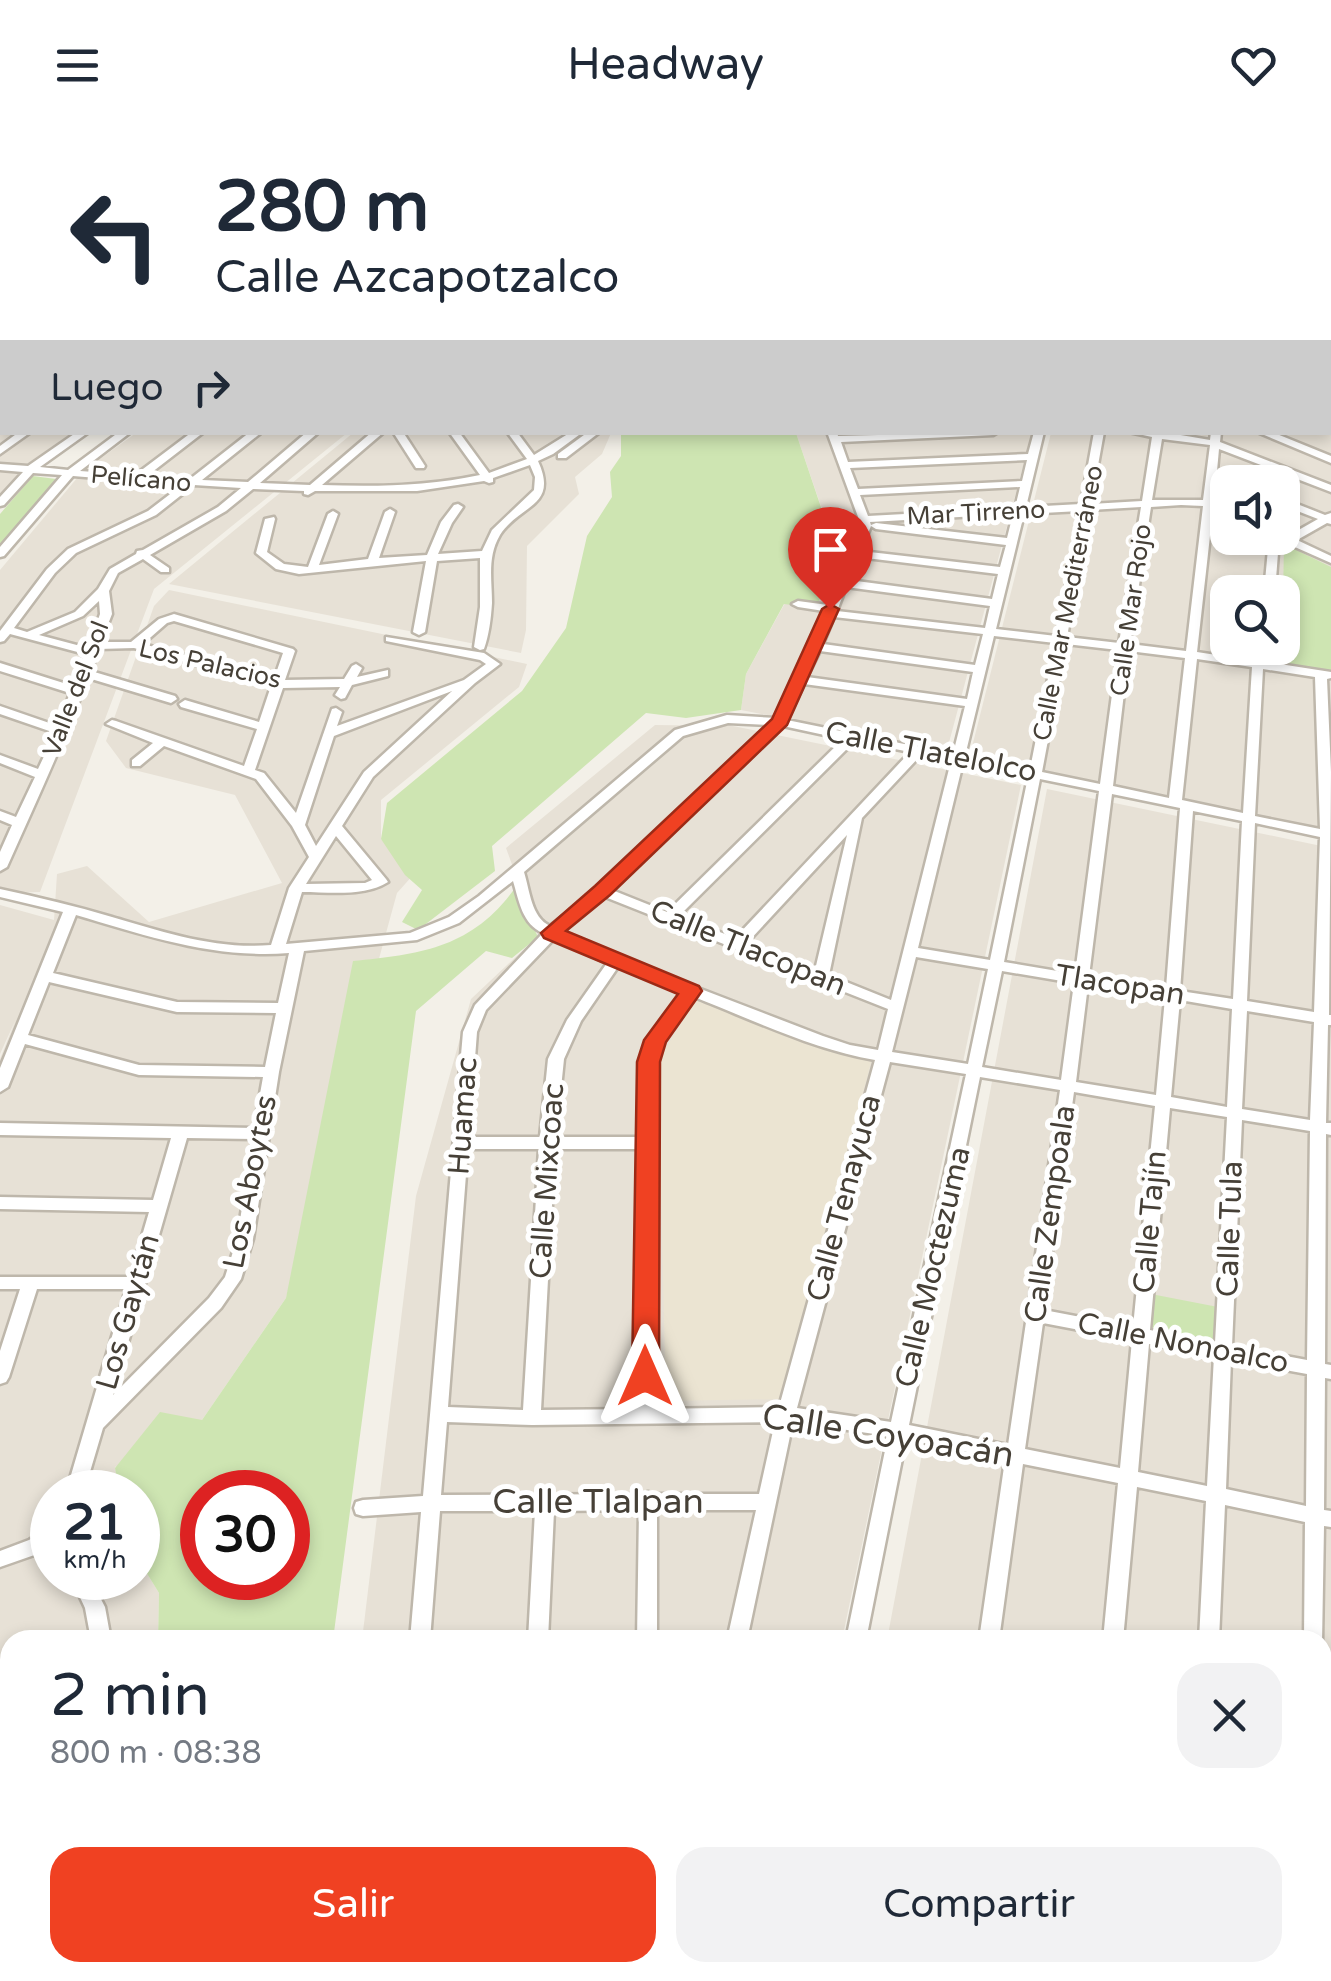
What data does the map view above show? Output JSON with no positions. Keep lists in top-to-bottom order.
{
  "streets": {
    "street": [
      "Pelícano",
      "Mar Tirreno",
      "Calle Mar Mediterráneo",
      "Calle Mar Rojo",
      "Los Palacios",
      "Valle del Sol",
      "Calle Tlatelolco",
      "Calle Tlacopan",
      "Tlacopan",
      "Huamac",
      "Calle Mixcoac",
      "Los Aboytes",
      "Calle Tenayuca",
      "Calle Zempoala",
      "Calle Tajín",
      "Calle Tula",
      "Calle Moctezuma",
      "Los Gaytán",
      "Calle Nonoalco",
      "Calle Coyoacán",
      "Calle Tlalpan"
    ]
  },
  "crossings": [
    ["Pelícano", "Valle del Sol"],
    ["Mar Tirreno", "Calle Mar Mediterráneo"],
    ["Mar Tirreno", "Calle Mar Rojo"],
    ["Mar Tirreno", "Calle Tenayuca"],
    ["Mar Tirreno", "Calle Tajín"],
    ["Calle Mar Mediterráneo", "Calle Tlatelolco"],
    ["Calle Mar Mediterráneo", "Tlacopan"],
    ["Calle Mar Mediterráneo", "Calle Moctezuma"],
    ["Calle Mar Rojo", "Calle Tlatelolco"],
    ["Calle Mar Rojo", "Calle Zempoala"],
    ["Los Palacios", "Valle del Sol"],
    ["Calle Tlatelolco", "Huamac"],
    ["Calle Tlatelolco", "Los Aboytes"],
    ["Calle Tlatelolco", "Calle Tenayuca"],
    ["Calle Tlatelolco", "Calle Zempoala"],
    ["Calle Tlatelolco", "Calle Tajín"],
    ["Calle Tlatelolco", "Calle Tula"],
    ["Calle Tlacopan", "Huamac"],
    ["Calle Tlacopan", "Calle Tenayuca"],
    ["Tlacopan", "Calle Tenayuca"],
    ["Tlacopan", "Calle Zempoala"],
    ["Tlacopan", "Calle Tajín"],
    ["Tlacopan", "Calle Tula"],
    ["Tlacopan", "Calle Moctezuma"],
    ["Huamac", "Calle Coyoacán"],
    ["Huamac", "Calle Tlalpan"],
    ["Calle Mixcoac", "Calle Coyoacán"],
    ["Los Aboytes", "Los Gaytán"],
    ["Calle Tenayuca", "Calle Coyoacán"],
    ["Calle Tenayuca", "Calle Tlalpan"],
    ["Calle Zempoala", "Calle Nonoalco"],
    ["Calle Zempoala", "Calle Coyoacán"],
    ["Calle Tajín", "Calle Nonoalco"],
    ["Calle Tajín", "Calle Coyoacán"],
    ["Calle Tula", "Calle Nonoalco"],
    ["Calle Tula", "Calle Coyoacán"],
    ["Calle Moctezuma", "Calle Coyoacán"]
  ],
  "page": {
    "header": "Headway",
    "turn": ["280 m", "Calle Azcapotzalco"],
    "then": "Luego",
    "speed": "21 km/h",
    "limit": "30",
    "heading": ["2 min", "800 m · 08:38"],
    "buttons": ["Salir", "Compartir"]
  }
}
